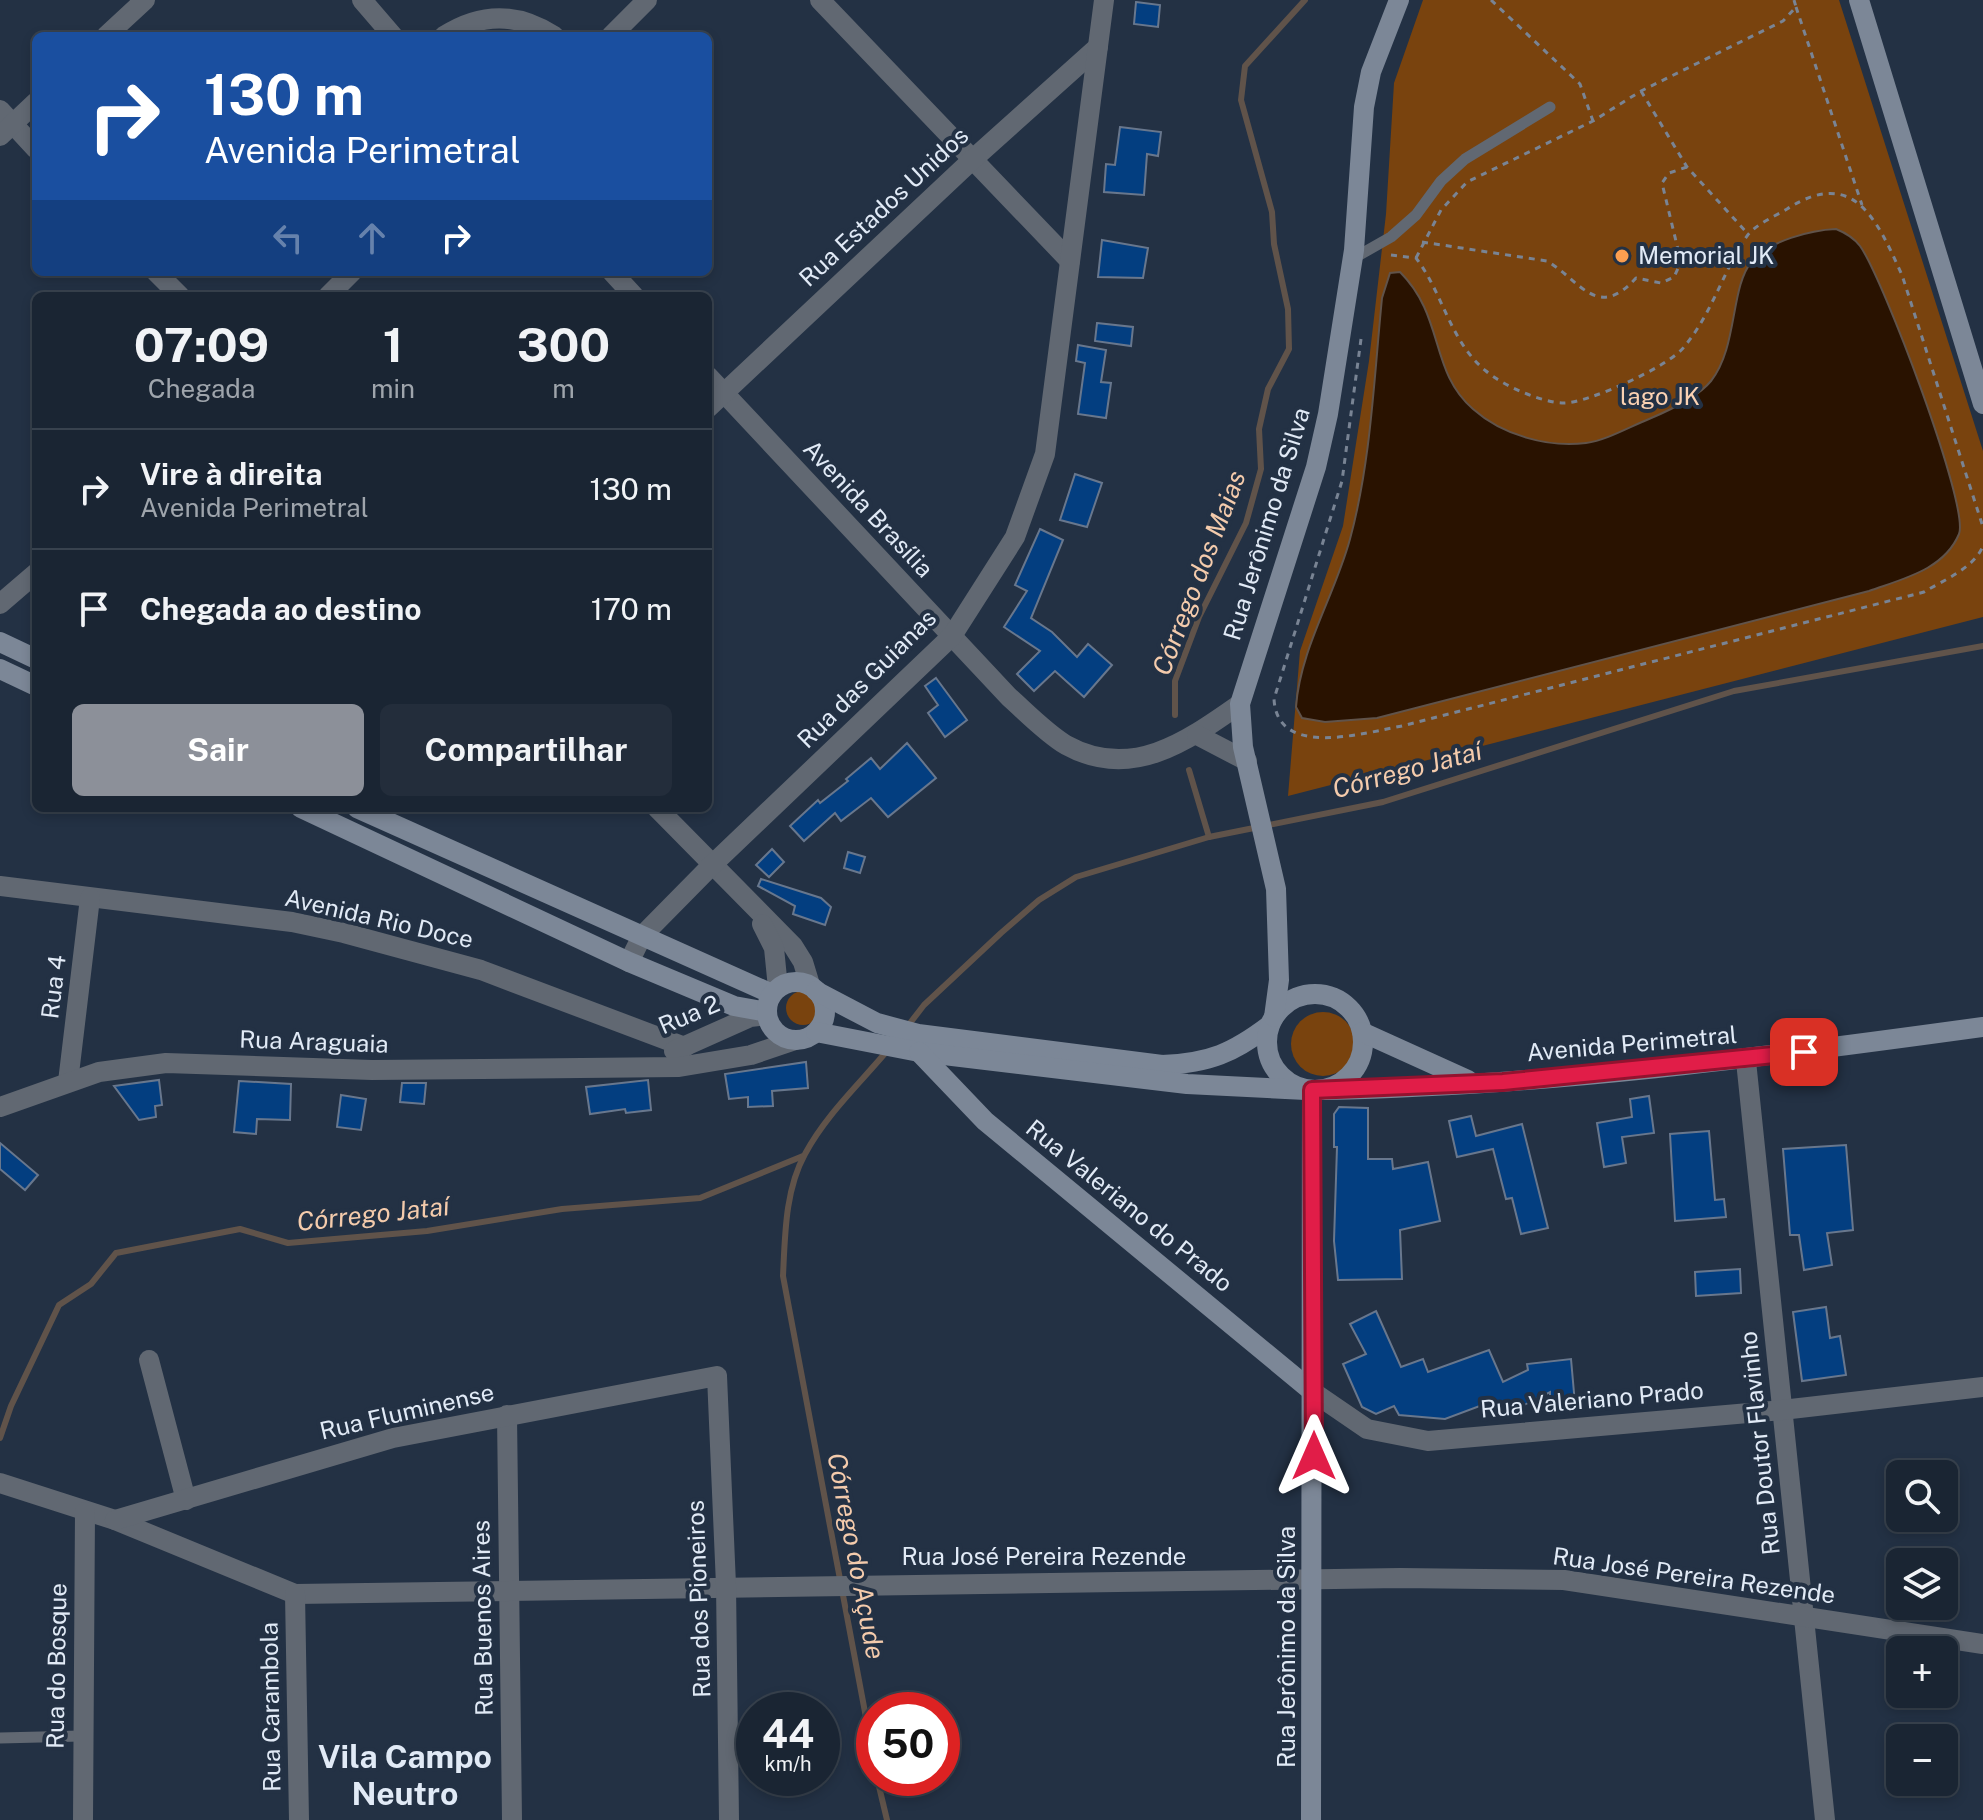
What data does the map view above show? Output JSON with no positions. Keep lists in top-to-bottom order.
{
  "streets": {
    "main road": ["Rua Jerônimo da Silva", "Avenida Perimetral", "Rua Valeriano do Prado"],
    "street": [
      "Rua Estados Unidos",
      "Avenida Brasília",
      "Rua das Guianas",
      "Avenida Rio Doce",
      "Rua 4",
      "Rua 2",
      "Rua Araguaia",
      "Rua Valeriano Prado",
      "Rua Fluminense",
      "Rua Doutor Flavinho",
      "Rua José Pereira Rezende",
      "Rua dos Pioneiros",
      "Rua Buenos Aires",
      "Rua do Bosque",
      "Rua Carambola"
    ]
  },
  "crossings": [
    ["Rua Estados Unidos", "Avenida Brasília"],
    ["Rua Estados Unidos", "Rua das Guianas"],
    ["Avenida Brasília", "Rua Jerônimo da Silva"],
    ["Avenida Brasília", "Rua das Guianas"],
    ["Rua Jerônimo da Silva", "Avenida Perimetral"],
    ["Rua Jerônimo da Silva", "Rua Valeriano do Prado"],
    ["Rua Jerônimo da Silva", "Rua Valeriano Prado"],
    ["Rua Jerônimo da Silva", "Rua José Pereira Rezende"],
    ["Avenida Rio Doce", "Rua 4"],
    ["Avenida Rio Doce", "Rua 2"],
    ["Rua 4", "Rua Araguaia"],
    ["Rua 2", "Rua Araguaia"],
    ["Rua 2", "Avenida Perimetral"],
    ["Rua Araguaia", "Avenida Perimetral"],
    ["Avenida Perimetral", "Rua Valeriano do Prado"],
    ["Avenida Perimetral", "Rua Doutor Flavinho"],
    ["Rua Valeriano do Prado", "Rua Valeriano Prado"],
    ["Rua Valeriano Prado", "Rua Doutor Flavinho"],
    ["Rua Fluminense", "Rua dos Pioneiros"],
    ["Rua Fluminense", "Rua Buenos Aires"],
    ["Rua Doutor Flavinho", "Rua José Pereira Rezende"],
    ["Rua José Pereira Rezende", "Rua dos Pioneiros"]
  ],
  "districts": ["Vila Campo Neutro"],
  "water": ["Córrego dos Maias", "Córrego Jataí", "Córrego do Açude"],
  "parks": ["lago JK"],
  "places": ["Memorial JK"],
  "page": {
    "turn": ["130 m", "Avenida Perimetral"],
    "eta": [
      "07:09",
      "Chegada",
      "1",
      "min",
      "300",
      "m"
    ],
    "list": [
      {
        "name": "Vire à direita",
        "note": "Avenida Perimetral",
        "value": "130 m"
      },
      {
        "name": "Chegada ao destino",
        "value": "170 m"
      }
    ],
    "buttons": ["Sair", "Compartilhar"],
    "map_buttons": ["+", "−"],
    "speed": "44 km/h",
    "limit": "50"
  }
}
